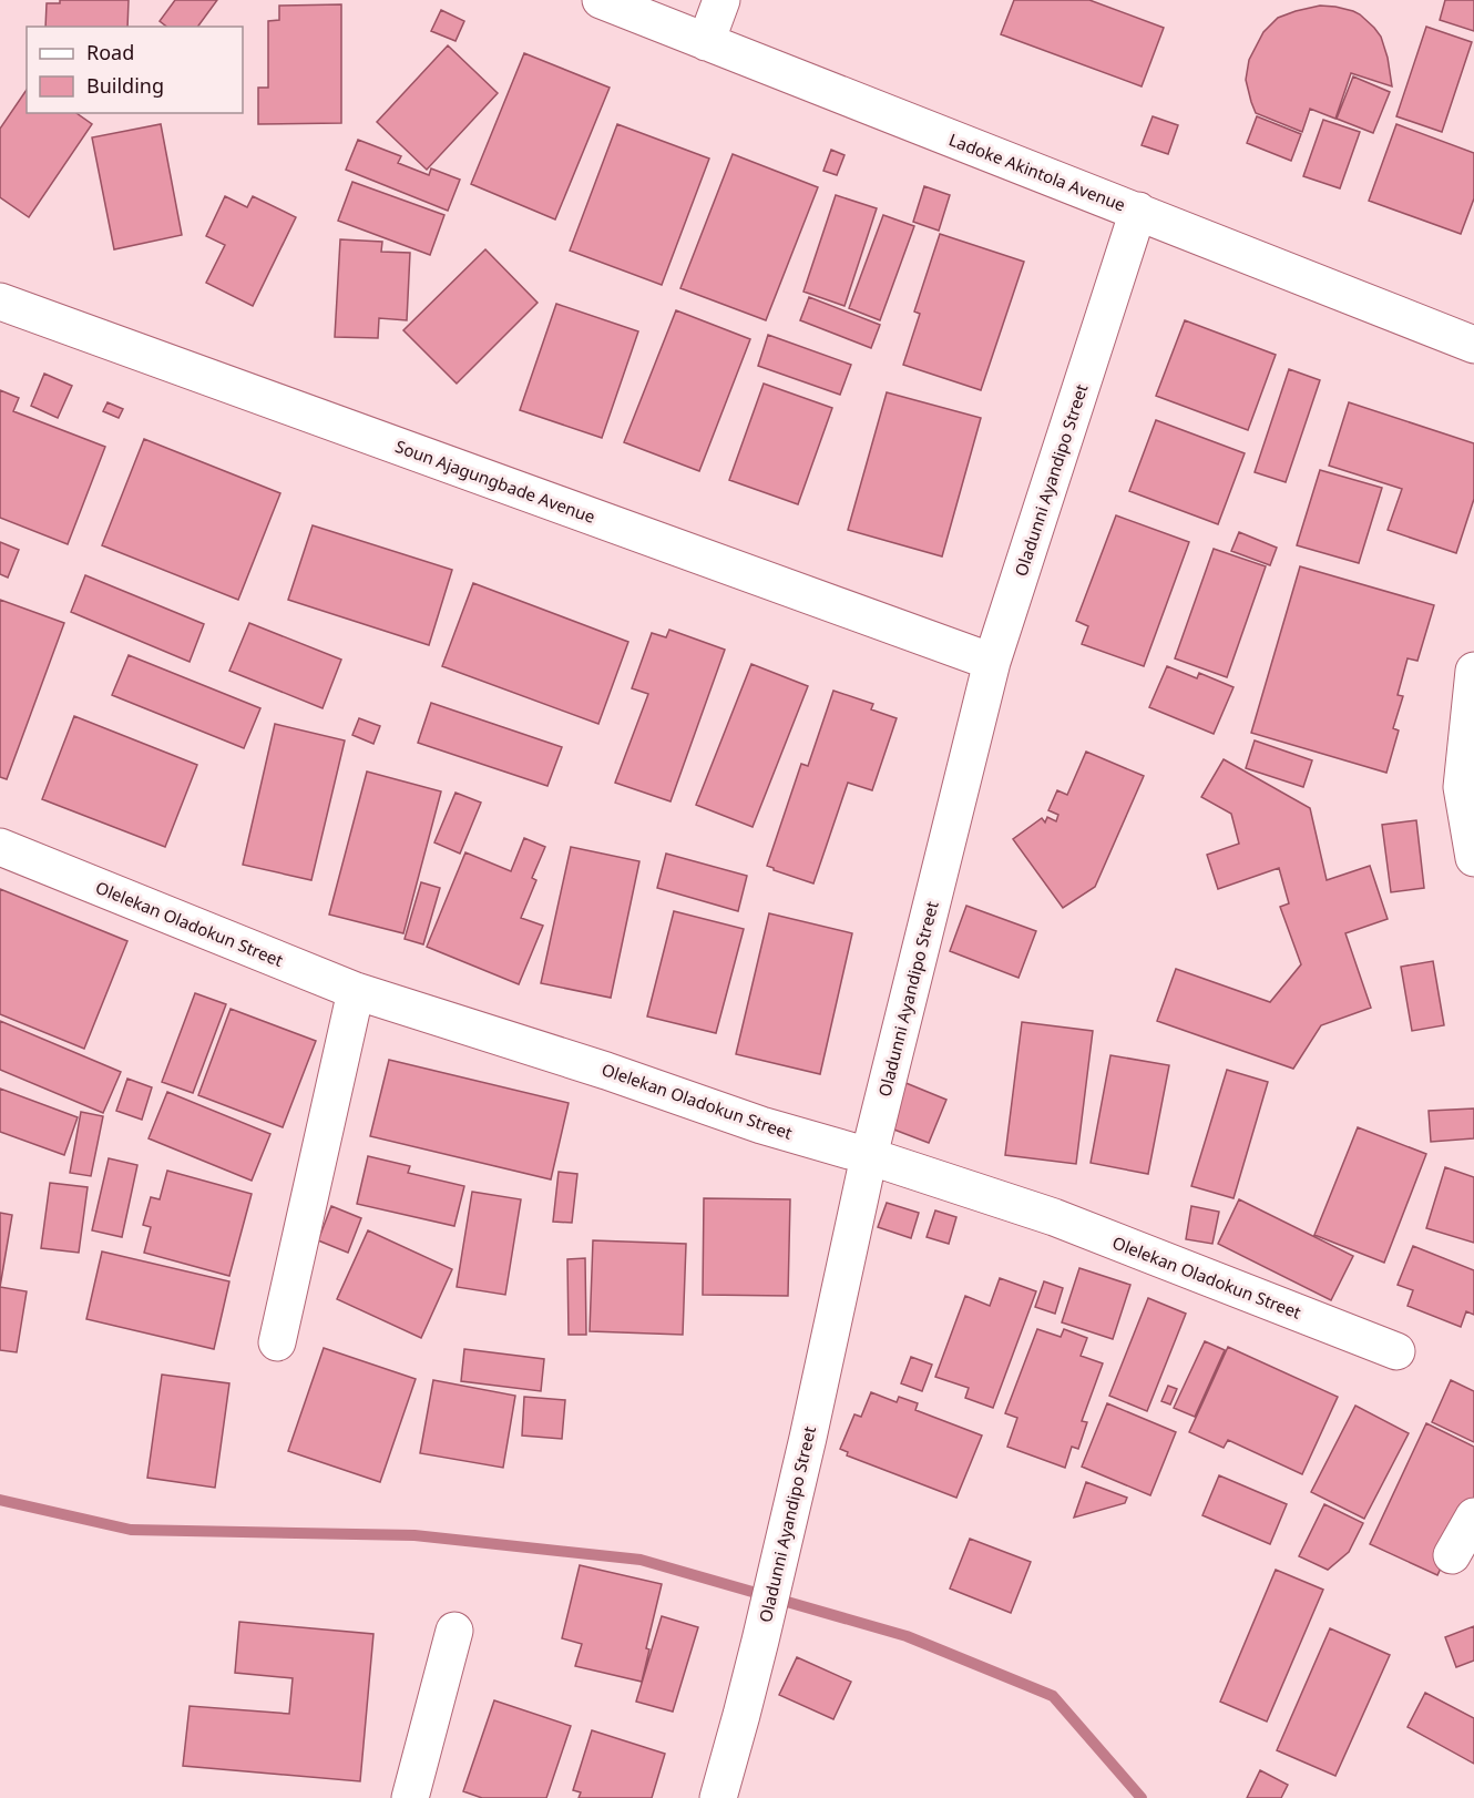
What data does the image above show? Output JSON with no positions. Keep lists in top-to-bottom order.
{
  "streets": {
    "street": [
      "Ladoke Akintola Avenue",
      "Oladunni Ayandipo Street",
      "Soun Ajagungbade Avenue",
      "Olelekan Oladokun Street"
    ]
  },
  "crossings": [
    ["Ladoke Akintola Avenue", "Oladunni Ayandipo Street"],
    ["Oladunni Ayandipo Street", "Soun Ajagungbade Avenue"],
    ["Oladunni Ayandipo Street", "Olelekan Oladokun Street"]
  ],
  "legend": ["Road", "Building"]
}
